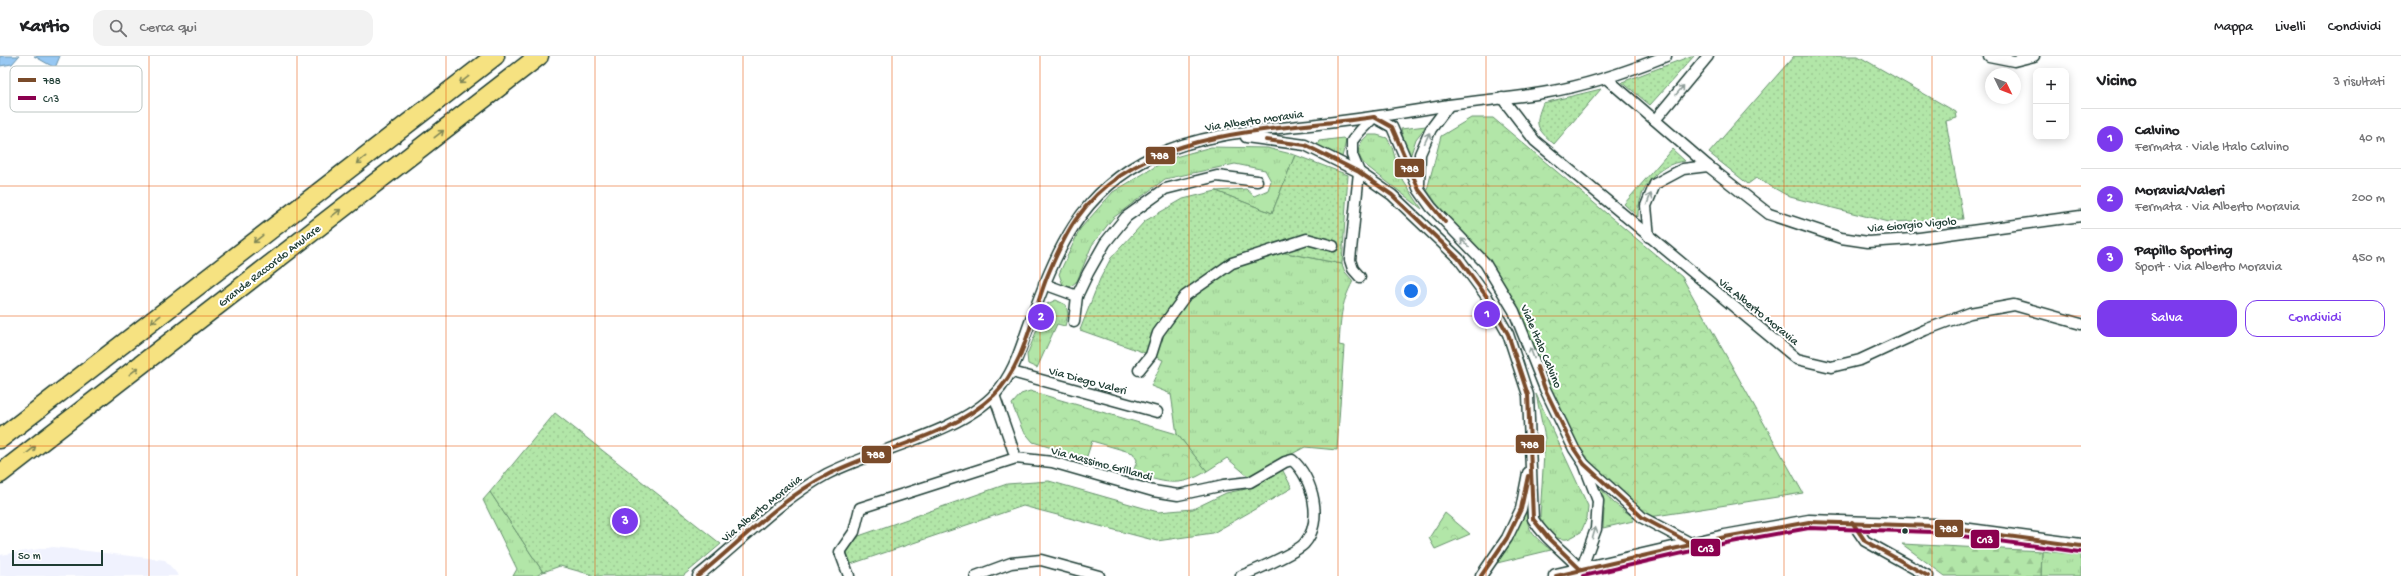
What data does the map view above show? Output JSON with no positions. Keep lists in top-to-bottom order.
{
  "streets": {
    "highway": ["Grande Raccordo Anulare"],
    "street": [
      "Via Alberto Moravia",
      "Via Giorgio Vigolo",
      "Viale Italo Calvino",
      "Via Diego Valeri",
      "Via Massimo Grillandi"
    ]
  },
  "crossings": [
    ["Via Alberto Moravia", "Via Giorgio Vigolo"],
    ["Via Alberto Moravia", "Viale Italo Calvino"],
    ["Via Alberto Moravia", "Via Diego Valeri"]
  ],
  "lines": ["transit line 788", "transit line C13"],
  "legend": ["788", "C13"],
  "scale_bar": "50 m",
  "north": "bottom right",
  "page": {
    "header": "Kartio",
    "search": "Cerca qui",
    "nav": ["Mappa", "Livelli", "Condividi"],
    "heading": ["Vicino", "3 risultati"],
    "map_buttons": ["+", "−"],
    "list": [
      {
        "mark": "1",
        "name": "Calvino",
        "note": "Fermata · Viale Italo Calvino",
        "value": "40 m"
      },
      {
        "mark": "2",
        "name": "Moravia/Valeri",
        "note": "Fermata · Via Alberto Moravia",
        "value": "200 m"
      },
      {
        "mark": "3",
        "name": "Papillo Sporting",
        "note": "Sport · Via Alberto Moravia",
        "value": "450 m"
      }
    ],
    "buttons": ["Salva", "Condividi"],
    "pins": ["1", "2", "3"],
    "scale": "50 m"
  }
}
